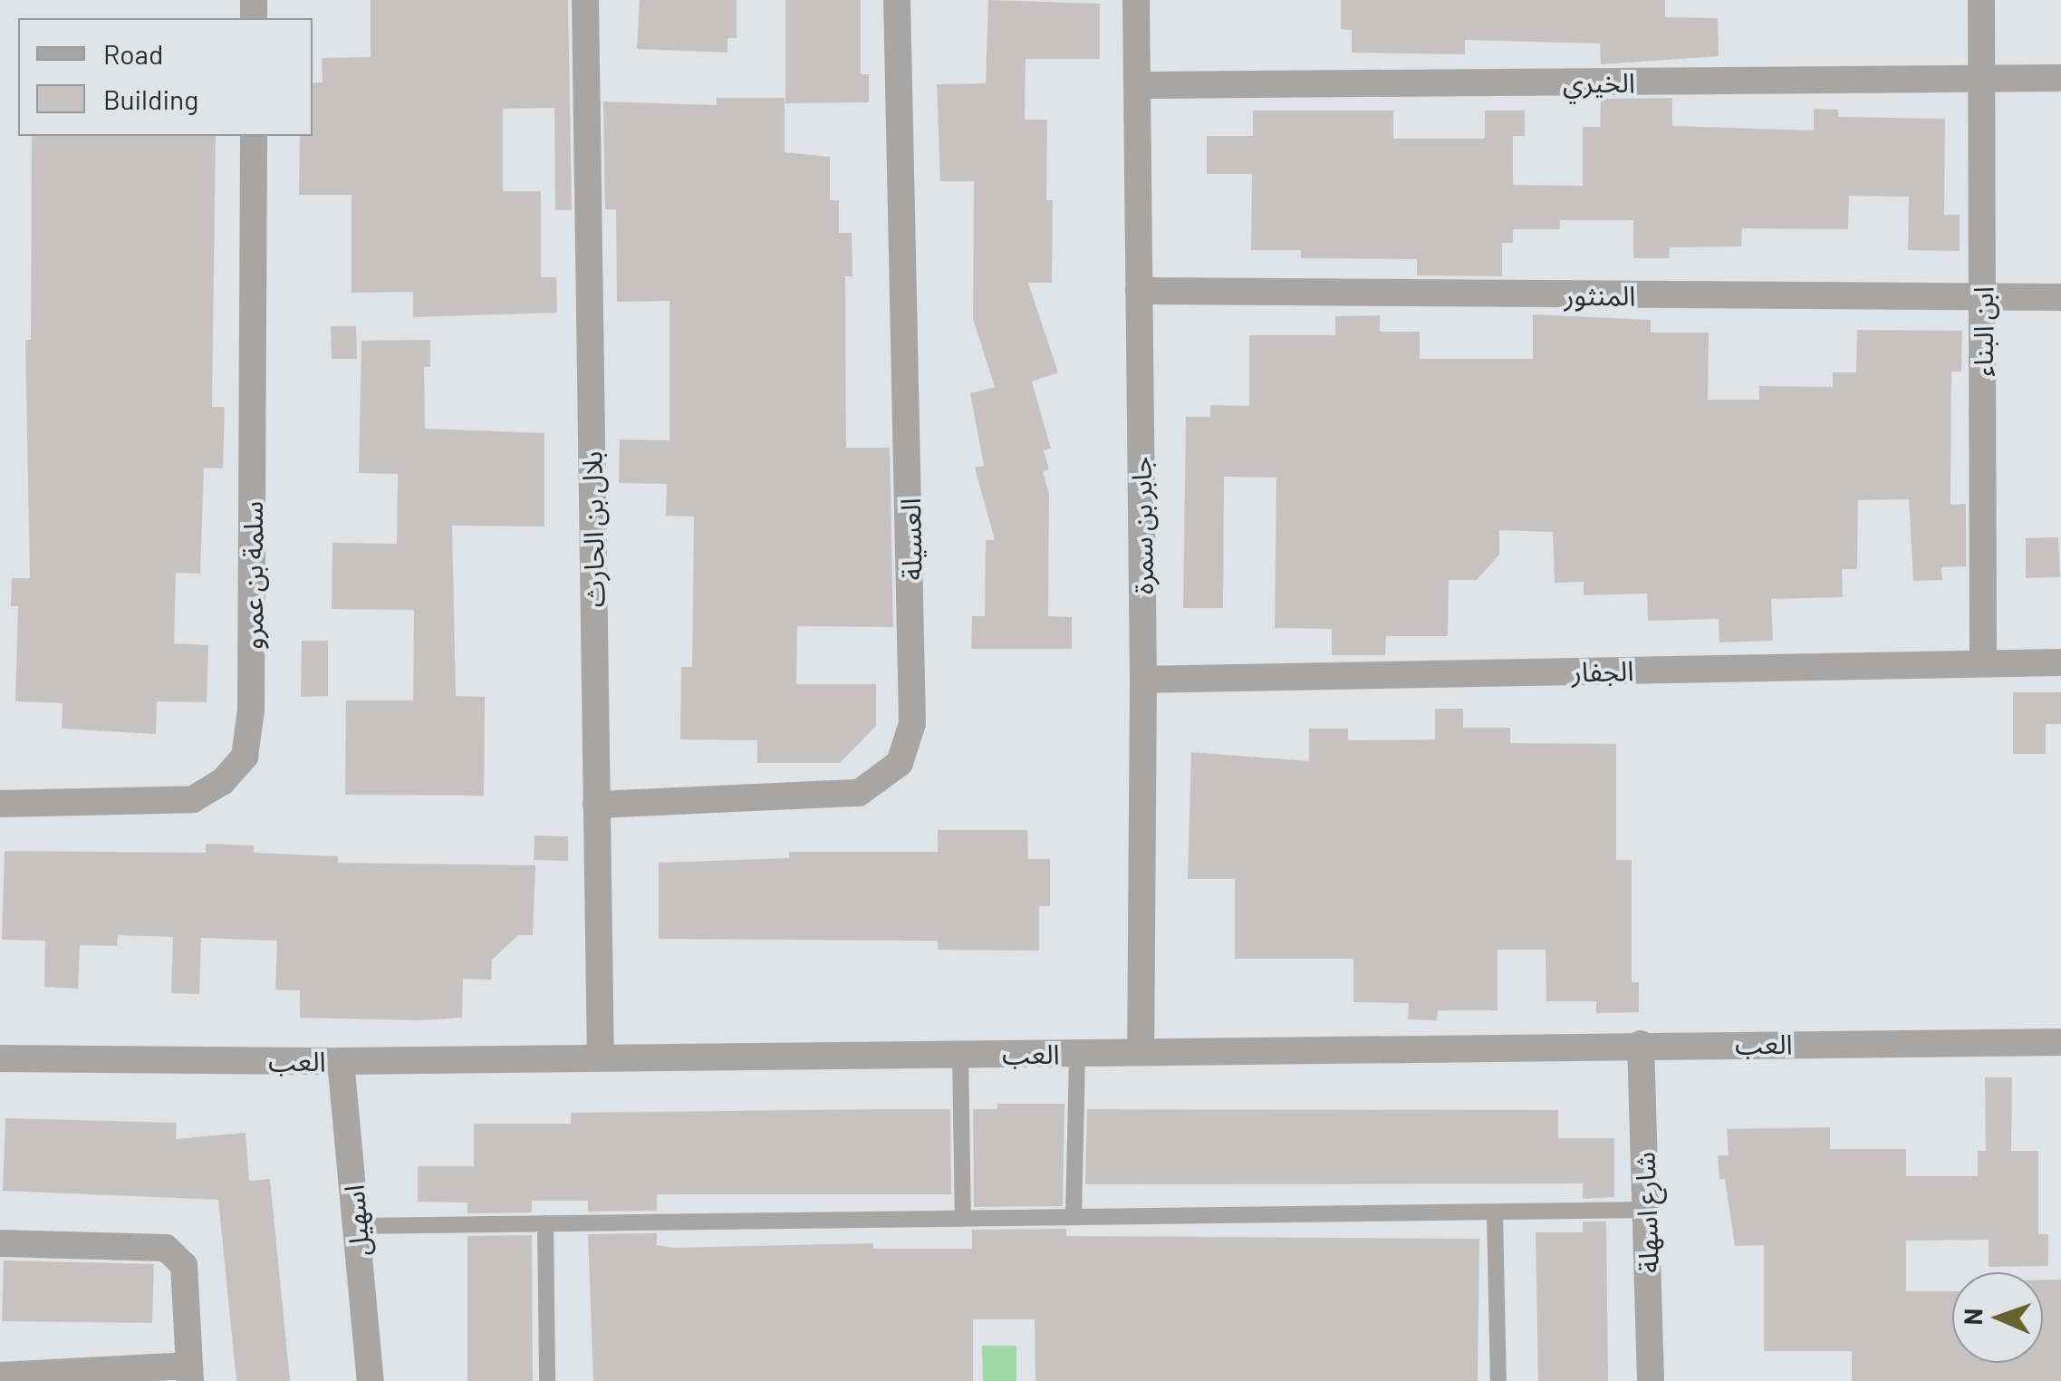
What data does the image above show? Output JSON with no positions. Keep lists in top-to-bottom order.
{
  "streets": {
    "street": [
      "الخيري",
      "المنثور",
      "ابن البناء",
      "جابر بن سمرة",
      "بلال بن الحارث",
      "العسيلة",
      "سلمة بن عمرو",
      "الجفار",
      "العب",
      "شارع اسهلة",
      "اسهيل"
    ]
  },
  "crossings": [
    ["الخيري", "ابن البناء"],
    ["الخيري", "جابر بن سمرة"],
    ["المنثور", "ابن البناء"],
    ["المنثور", "جابر بن سمرة"],
    ["ابن البناء", "الجفار"],
    ["جابر بن سمرة", "الجفار"],
    ["جابر بن سمرة", "العب"],
    ["بلال بن الحارث", "العسيلة"],
    ["بلال بن الحارث", "العب"],
    ["العب", "شارع اسهلة"],
    ["العب", "اسهيل"]
  ],
  "legend": ["Road", "Building"],
  "north": "left"
}
